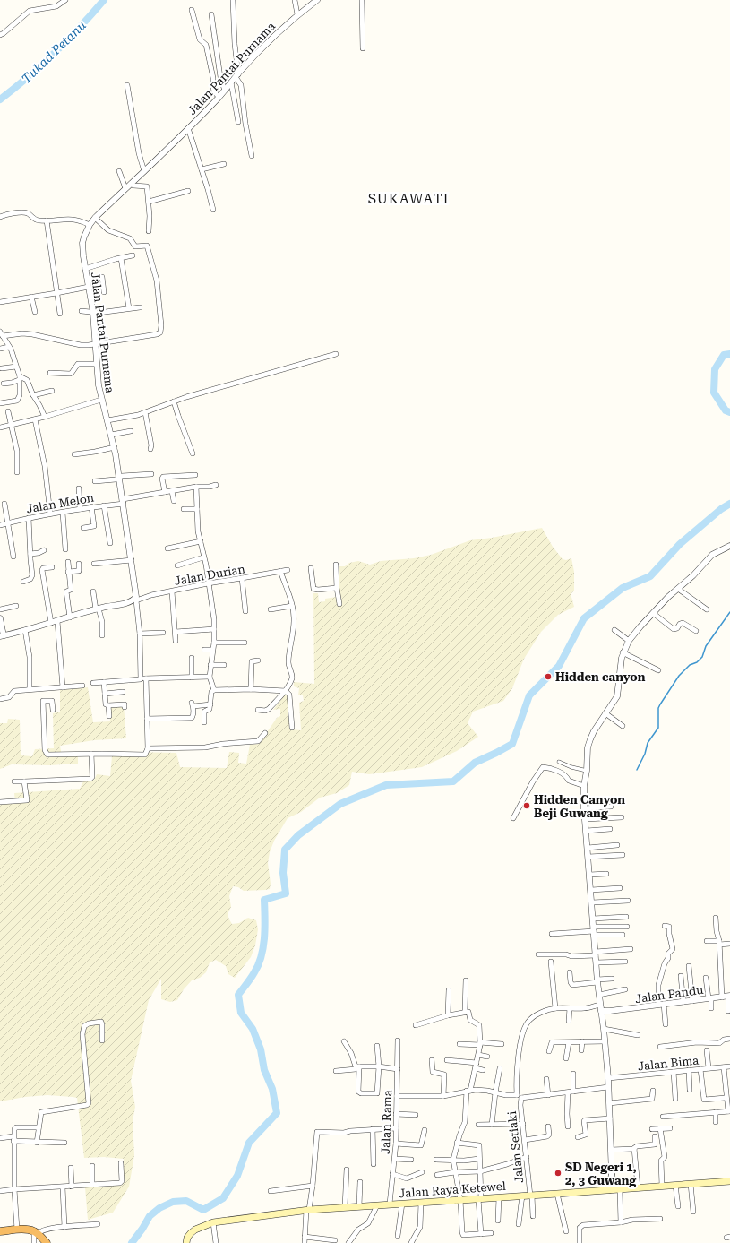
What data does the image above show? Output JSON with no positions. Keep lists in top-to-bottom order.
{
  "streets": {
    "main road": ["Jalan Raya Ketewel"],
    "street": [
      "Jalan Pantai Purnama",
      "Jalan Melon",
      "Jalan Durian",
      "Jalan Pandu",
      "Jalan Bima",
      "Jalan Rama",
      "Jalan Setiaki"
    ]
  },
  "crossings": [
    ["Jalan Pantai Purnama", "Jalan Melon"],
    ["Jalan Pantai Purnama", "Jalan Durian"],
    ["Jalan Rama", "Jalan Raya Ketewel"],
    ["Jalan Setiaki", "Jalan Raya Ketewel"]
  ],
  "districts": ["SUKAWATI"],
  "water": ["Tukad Petanu"],
  "places": ["Hidden canyon", "Hidden Canyon Beji Guwang", "SD Negeri 1, 2, 3 Guwang"]
}
